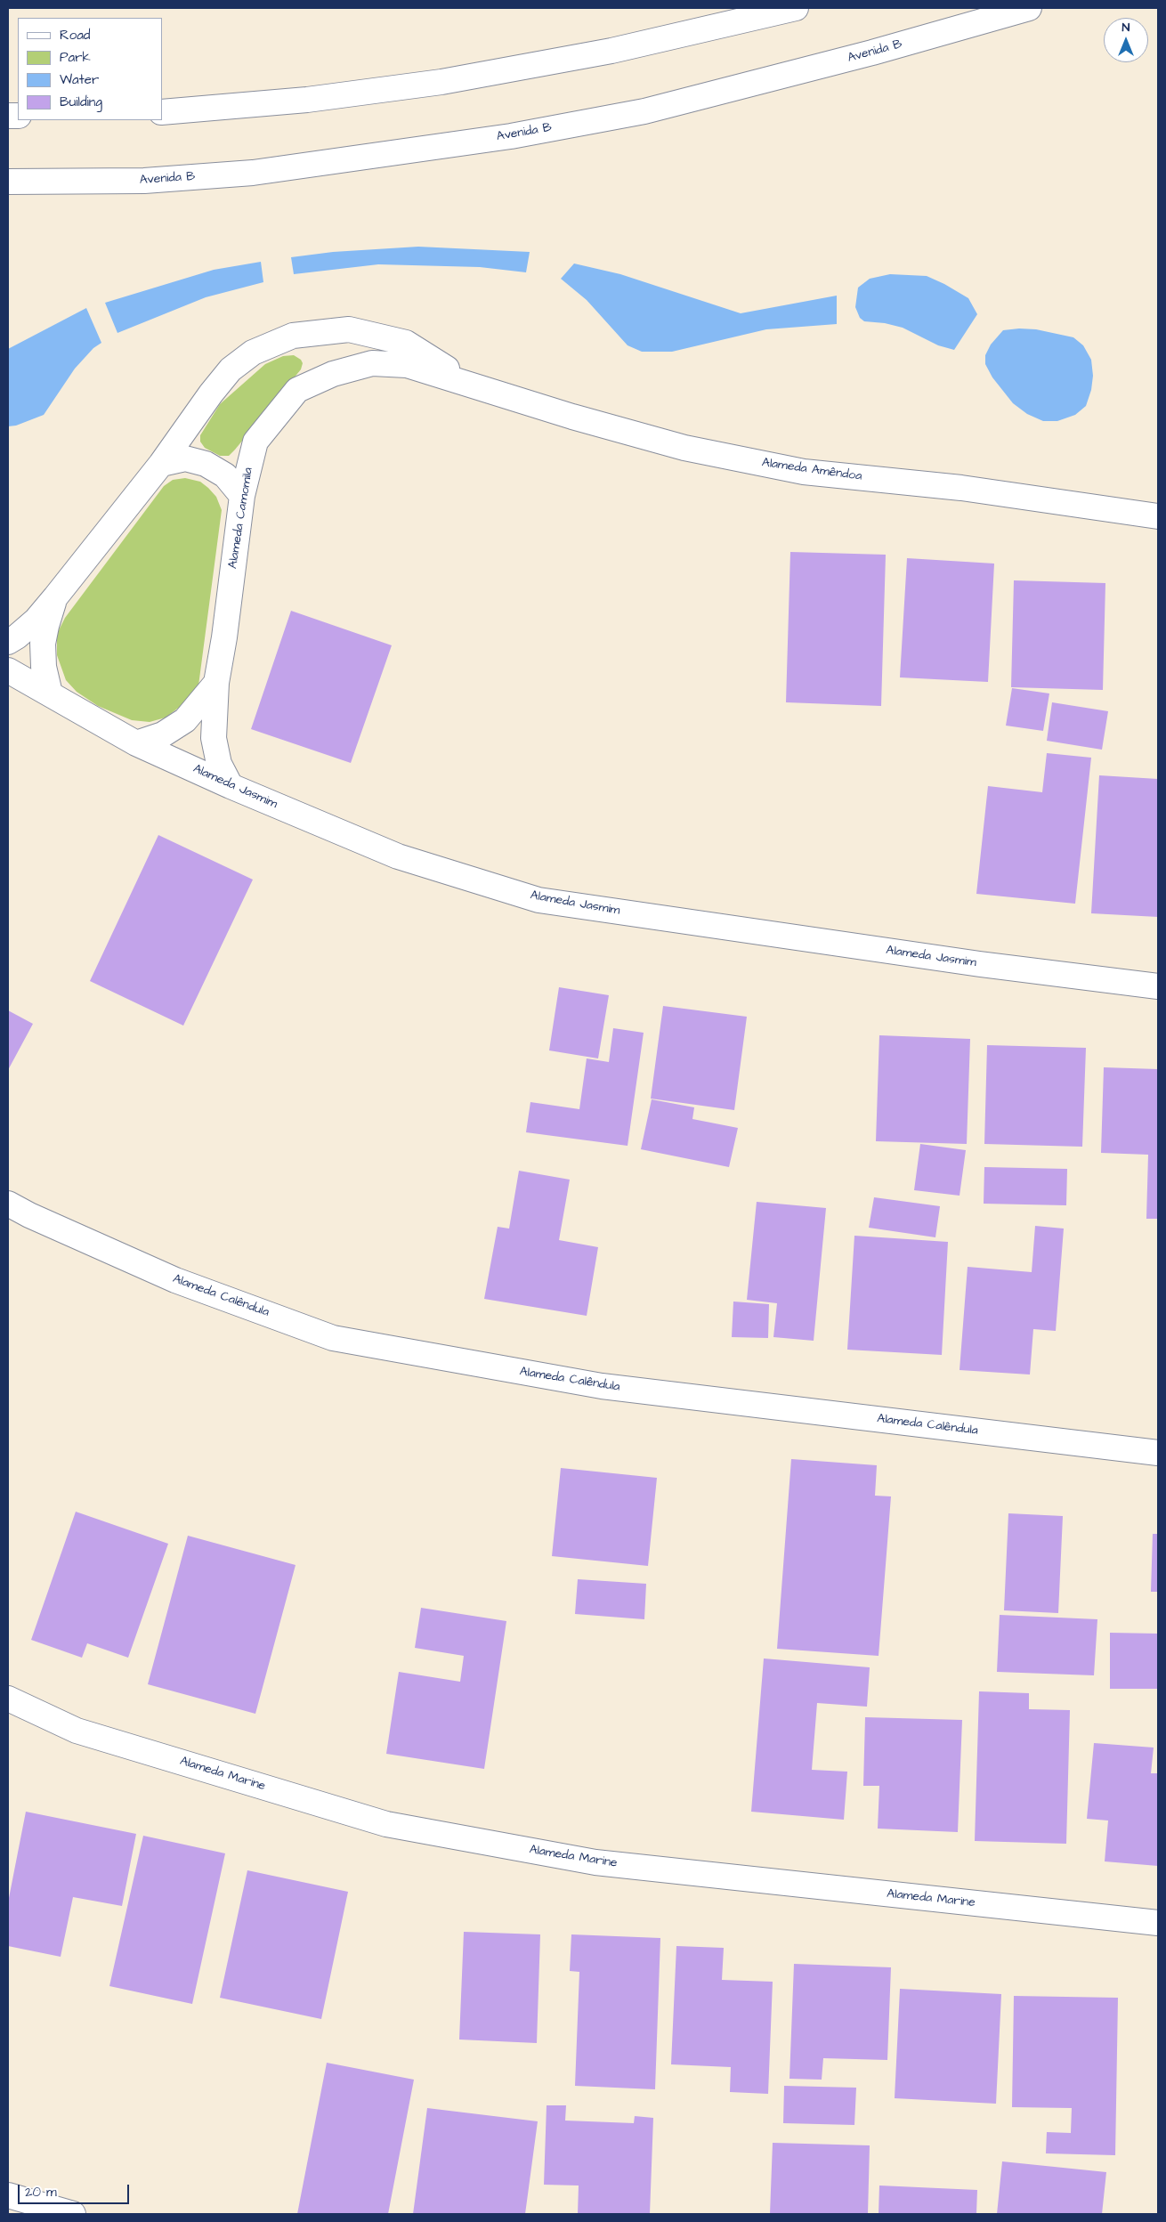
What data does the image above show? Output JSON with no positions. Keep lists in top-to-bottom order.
{
  "streets": {
    "street": [
      "Avenida B",
      "Alameda Amêndoa",
      "Alameda Camomila",
      "Alameda Jasmim",
      "Alameda Calêndula",
      "Alameda Marine"
    ]
  },
  "crossings": [
    ["Alameda Amêndoa", "Alameda Camomila"],
    ["Alameda Camomila", "Alameda Jasmim"]
  ],
  "legend": [
    "Road",
    "Park",
    "Water",
    "Building"
  ],
  "scale_bar": "20 m",
  "north": "top"
}
